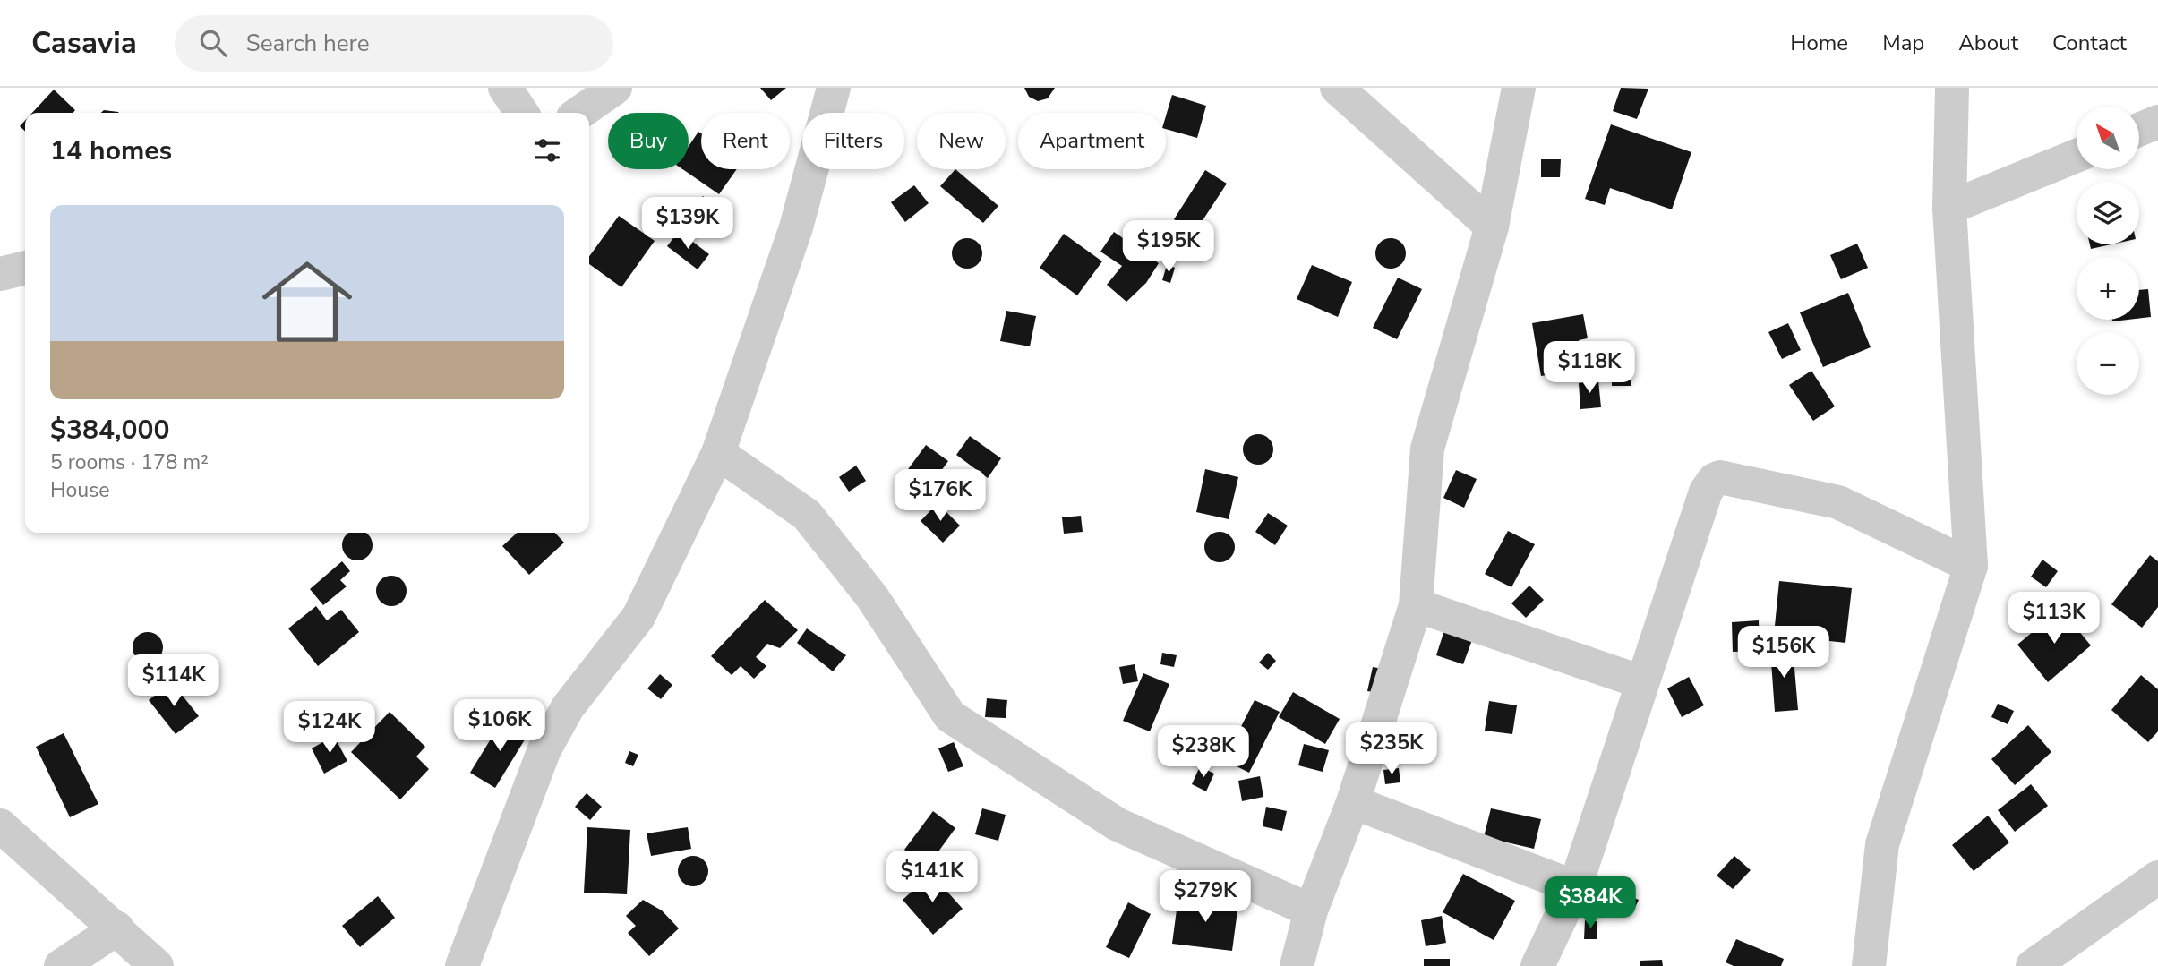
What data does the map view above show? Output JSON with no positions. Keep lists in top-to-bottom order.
{
  "north": "top left",
  "page": {
    "header": "Casavia",
    "search": "Search here",
    "nav": [
      "Home",
      "Map",
      "About",
      "Contact"
    ],
    "map_buttons": ["+", "−"],
    "chip": [
      "Buy",
      "Rent",
      "Filters",
      "New",
      "Apartment"
    ],
    "heading": "14 homes",
    "list": [
      {
        "name": "$384,000",
        "note": "5 rooms · 178 m² · House"
      }
    ],
    "price": [
      "$139K",
      "$195K",
      "$118K",
      "$176K",
      "$113K",
      "$156K",
      "$114K",
      "$106K",
      "$124K",
      "$235K",
      "$238K",
      "$141K",
      "$279K",
      "$384K"
    ]
  }
}
